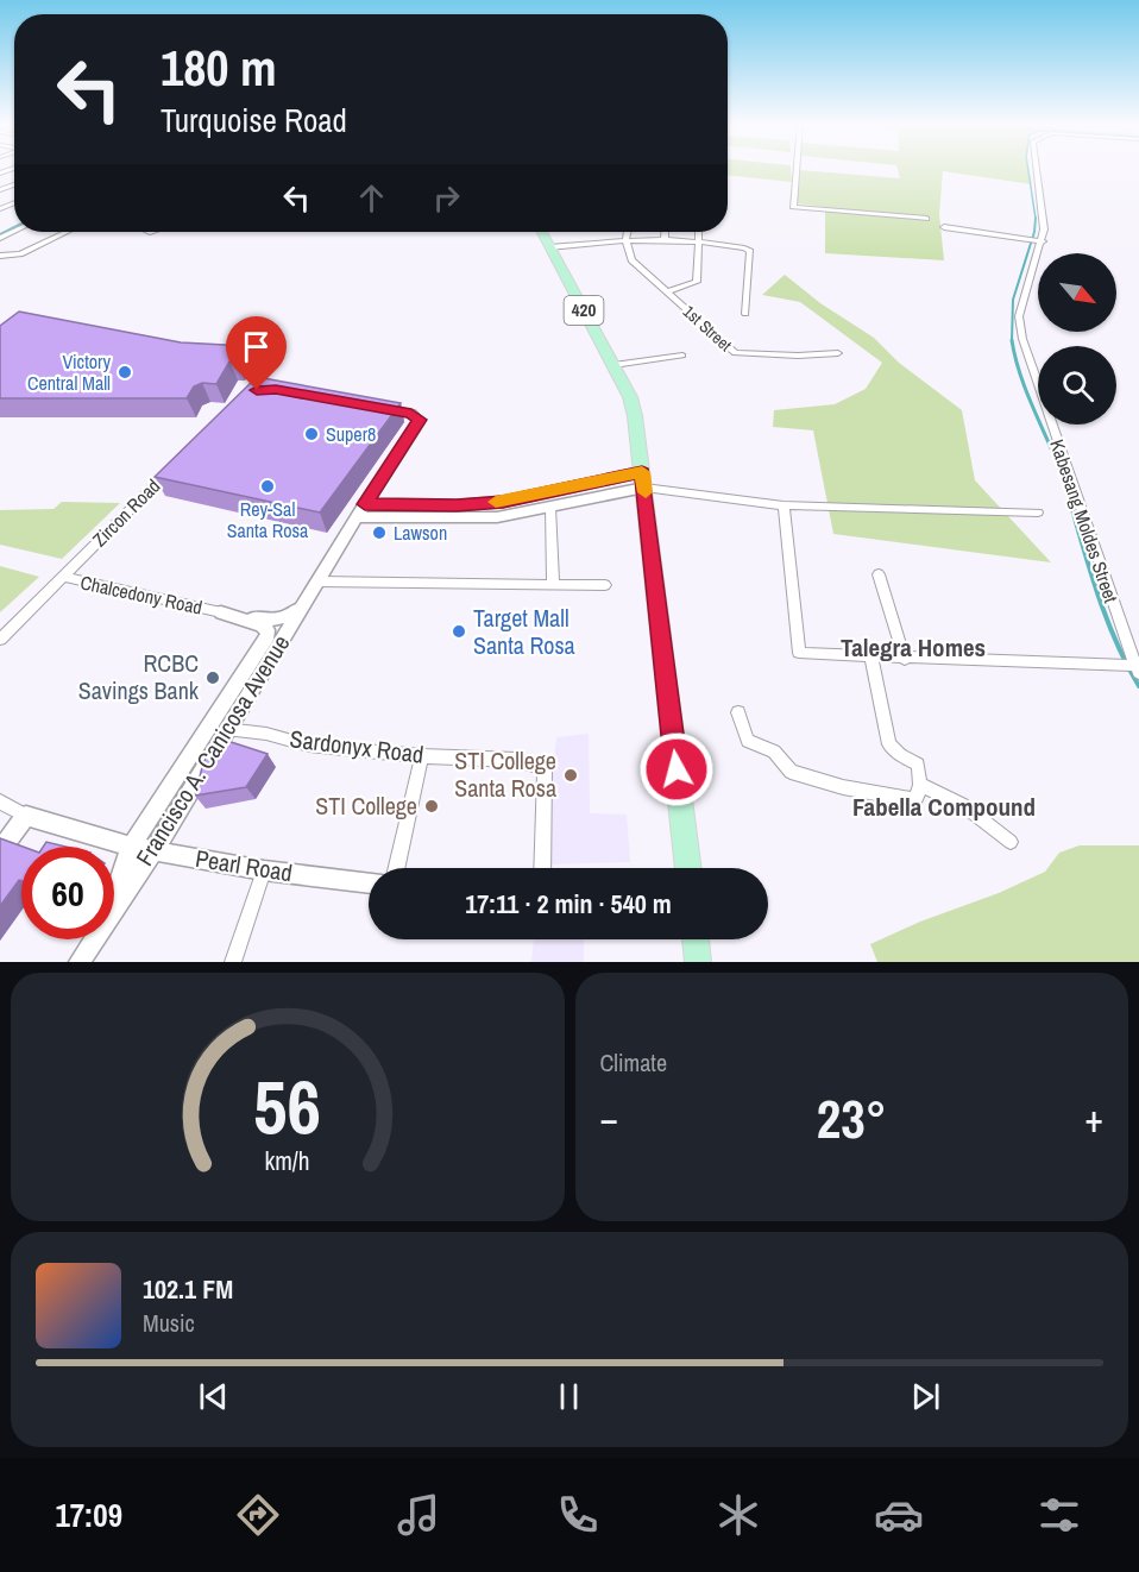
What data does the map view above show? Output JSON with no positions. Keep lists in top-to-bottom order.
{
  "streets": {
    "main road": ["420"],
    "street": [
      "1st Street",
      "Zircon Road",
      "Kabesang Moldes Street",
      "Chalcedony Road",
      "Sardonyx Road",
      "Francisco A. Canicosa Avenue",
      "Pearl Road"
    ]
  },
  "crossings": [
    ["Zircon Road", "Chalcedony Road"],
    ["Chalcedony Road", "Francisco A. Canicosa Avenue"],
    ["Sardonyx Road", "Francisco A. Canicosa Avenue"],
    ["Francisco A. Canicosa Avenue", "Pearl Road"]
  ],
  "districts": ["Talegra Homes", "Fabella Compound"],
  "places": [
    "Victory Central Mall",
    "Super8",
    "Rey-Sal Santa Rosa",
    "Lawson",
    "Target Mall Santa Rosa",
    "RCBC Savings Bank",
    "STI College Santa Rosa",
    "STI College"
  ],
  "north": "bottom right",
  "page": {
    "turn": ["180 m", "Turquoise Road"],
    "limit": "60",
    "trip": "17:11 · 2 min · 540 m",
    "tile": "Climate",
    "heat": ["−", "23°", "+"],
    "song": ["102.1 FM", "Music"],
    "tabs": "17:09",
    "gauge": ["56", "km/h"]
  }
}
